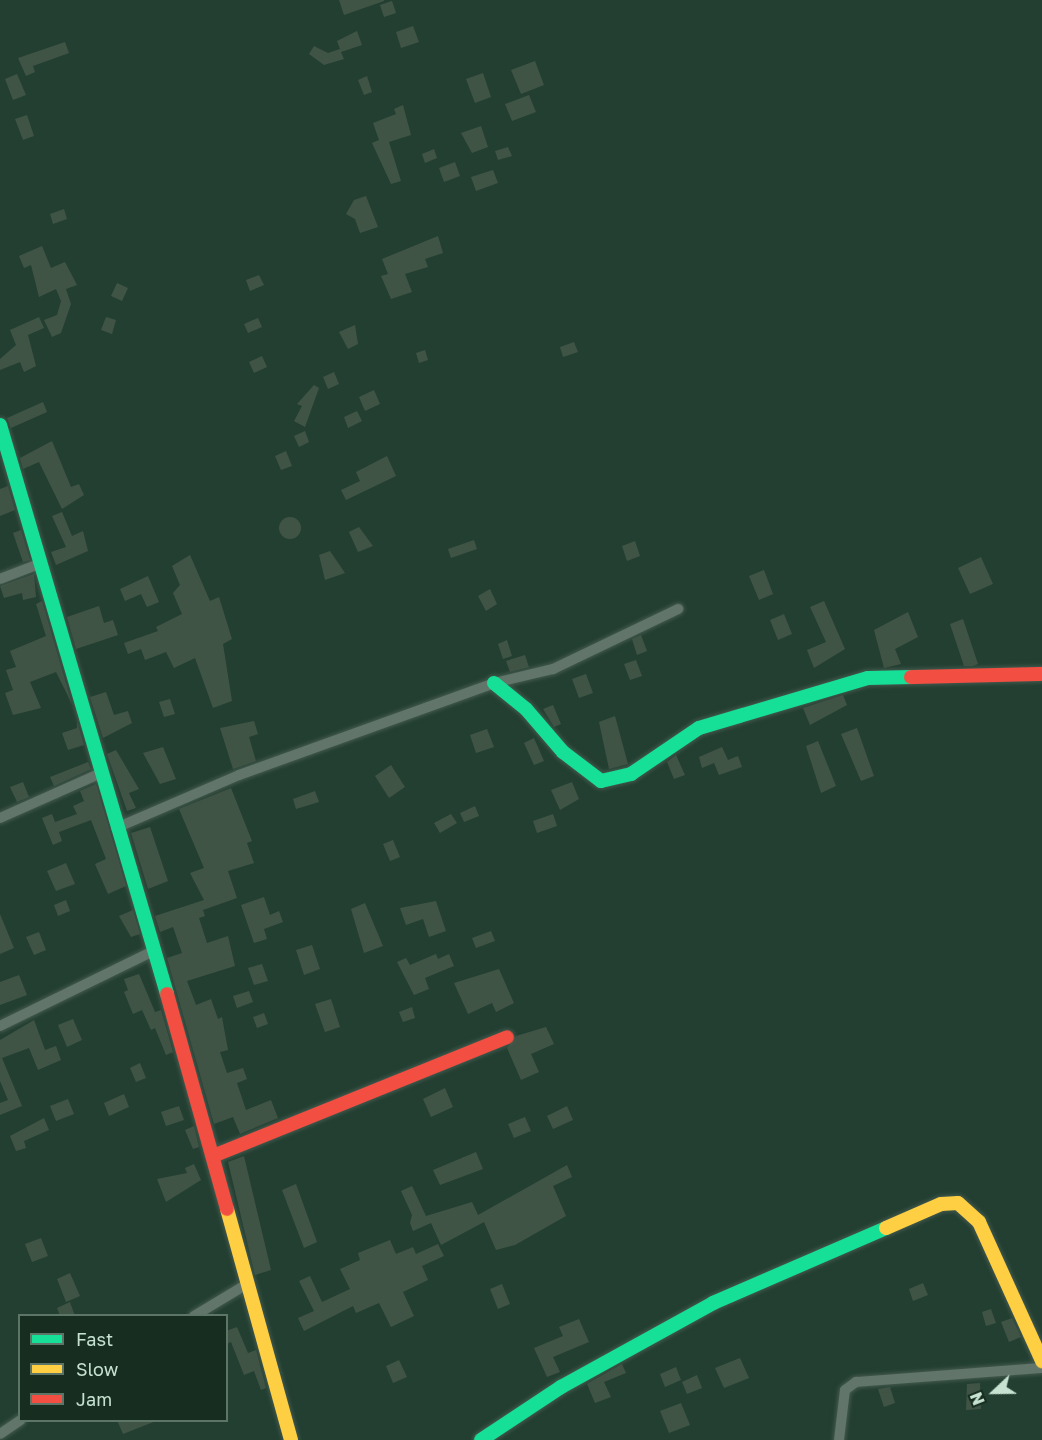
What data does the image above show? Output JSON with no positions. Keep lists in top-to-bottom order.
{
  "legend": ["Fast", "Slow", "Jam"],
  "north": "left"
}
